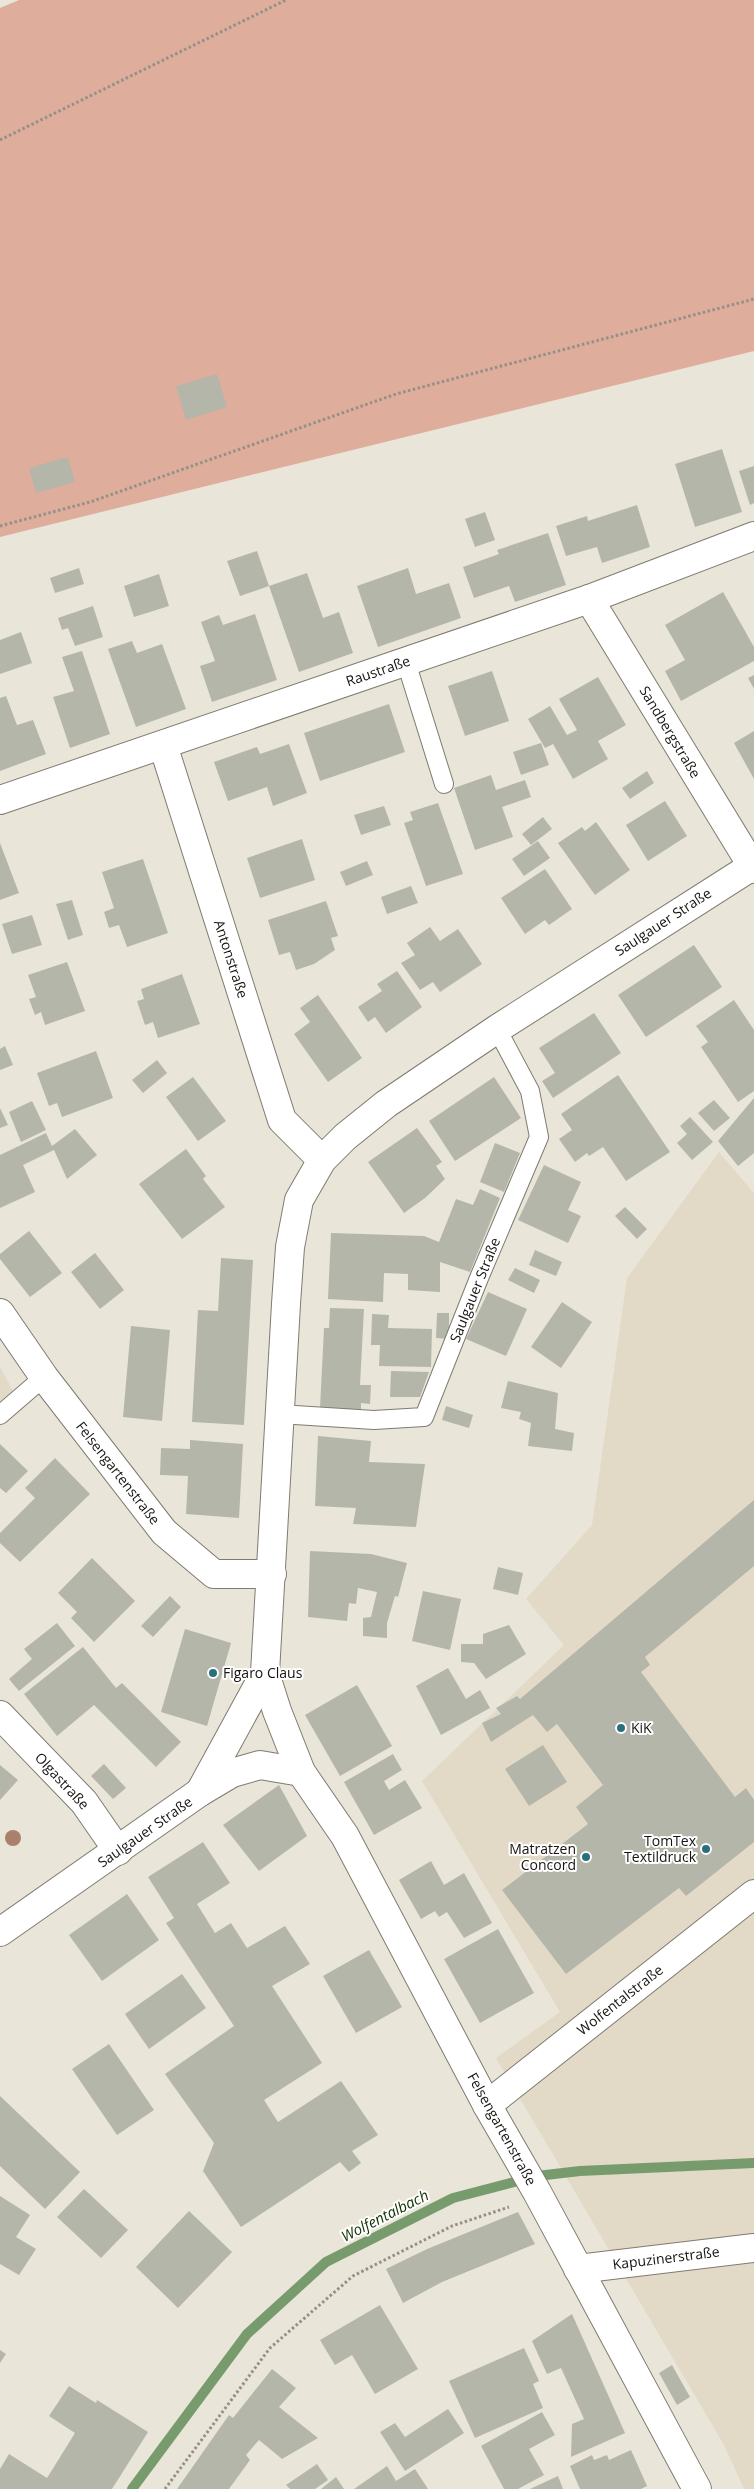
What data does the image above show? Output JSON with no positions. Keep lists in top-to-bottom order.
{
  "streets": {
    "street": [
      "Raustraße",
      "Sandbergstraße",
      "Saulgauer Straße",
      "Antonstraße",
      "Felsengartenstraße",
      "Olgastraße",
      "Wolfentalstraße",
      "Kapuzinerstraße"
    ]
  },
  "crossings": [
    ["Raustraße", "Sandbergstraße"],
    ["Raustraße", "Antonstraße"],
    ["Sandbergstraße", "Saulgauer Straße"],
    ["Saulgauer Straße", "Antonstraße"],
    ["Saulgauer Straße", "Felsengartenstraße"],
    ["Saulgauer Straße", "Olgastraße"],
    ["Felsengartenstraße", "Wolfentalstraße"],
    ["Felsengartenstraße", "Kapuzinerstraße"]
  ],
  "water": ["Wolfentalbach"],
  "places": [
    "Figaro Claus",
    "KiK",
    "TomTex Textildruck",
    "Matratzen Concord"
  ]
}
